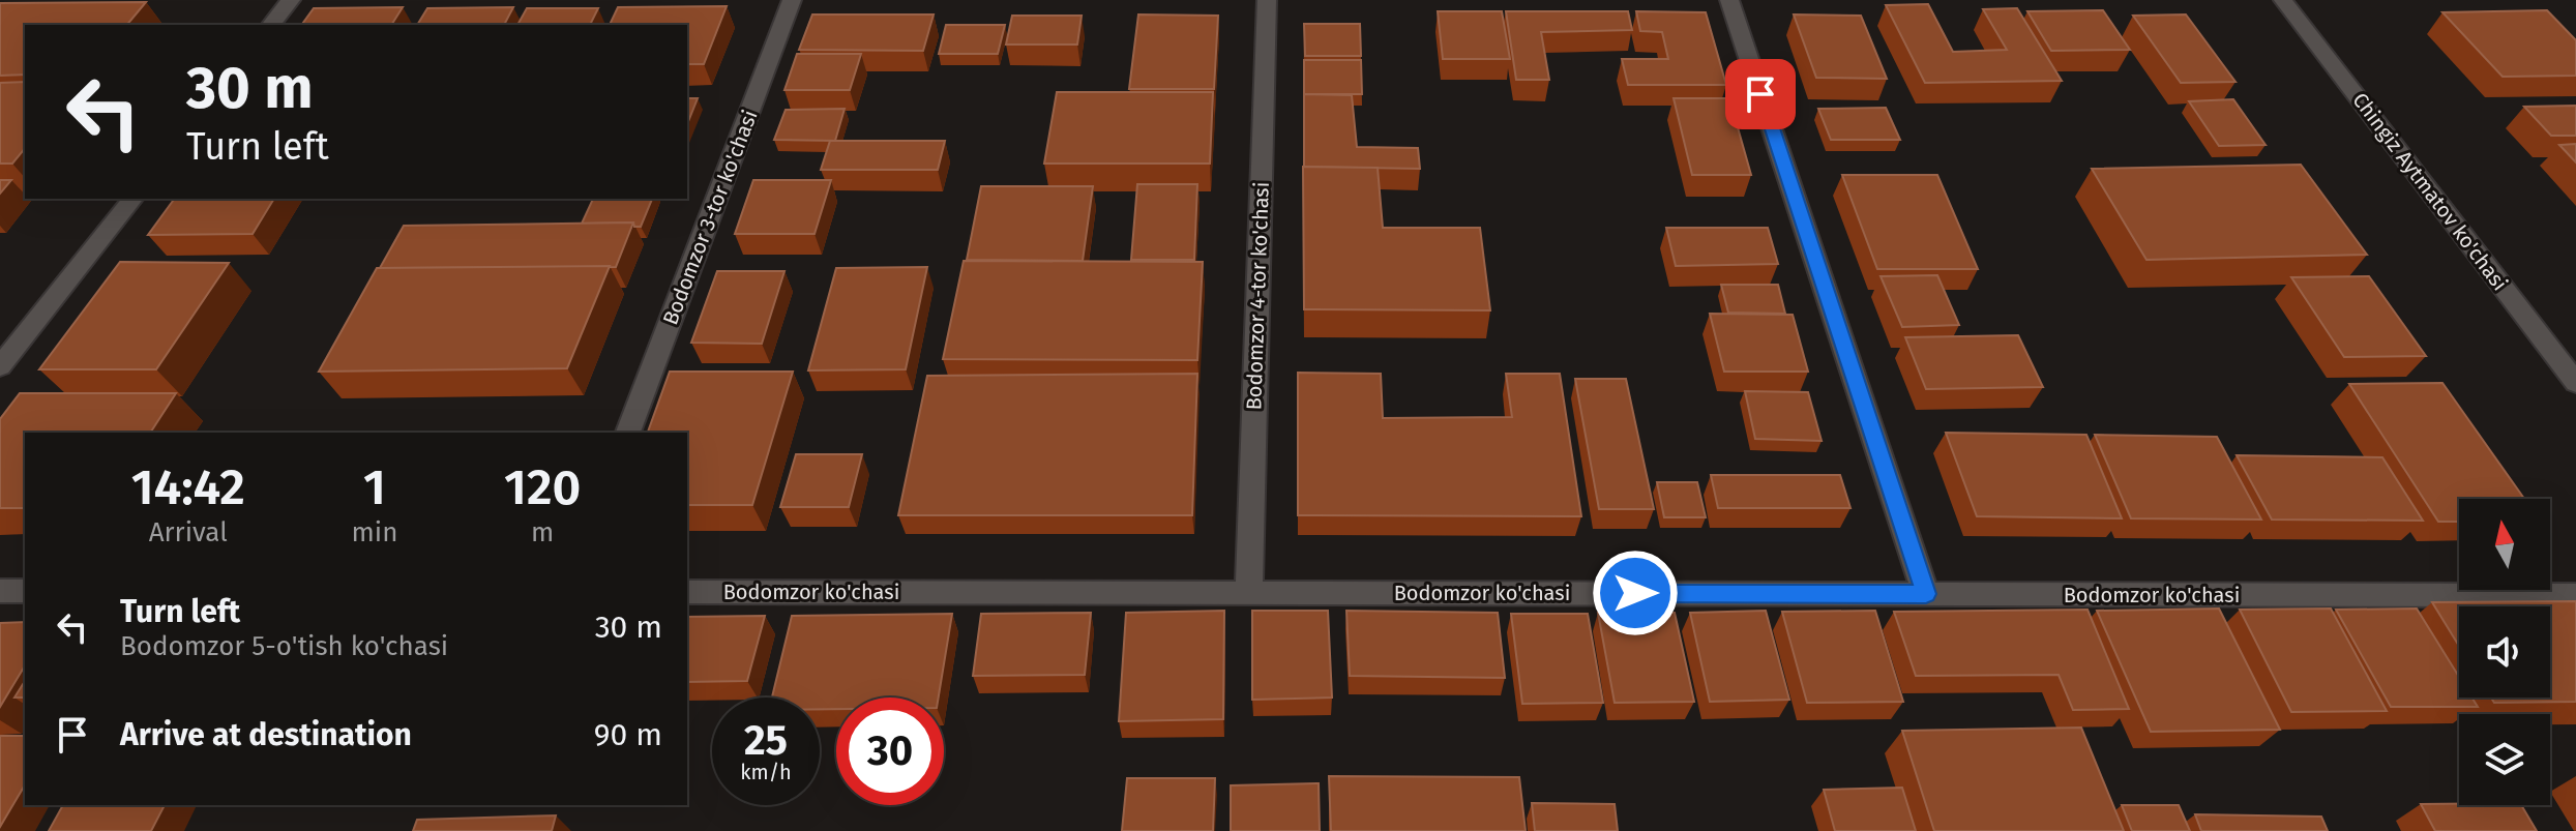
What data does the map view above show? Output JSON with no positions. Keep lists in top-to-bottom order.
{
  "streets": {
    "street": [
      "Chingiz Aytmatov ko'chasi",
      "Bodomzor 3-tor ko'chasi",
      "Bodomzor 4-tor ko'chasi",
      "Bodomzor ko'chasi"
    ]
  },
  "crossings": [
    ["Bodomzor 4-tor ko'chasi", "Bodomzor ko'chasi"]
  ],
  "north": "top",
  "page": {
    "turn": ["30 m", "Turn left"],
    "eta": [
      "14:42",
      "Arrival",
      "1",
      "min",
      "120",
      "m"
    ],
    "list": [
      {
        "name": "Turn left",
        "note": "Bodomzor 5-o'tish ko'chasi",
        "value": "30 m"
      },
      {
        "name": "Arrive at destination",
        "value": "90 m"
      }
    ],
    "speed": "25 km/h",
    "limit": "30"
  }
}
